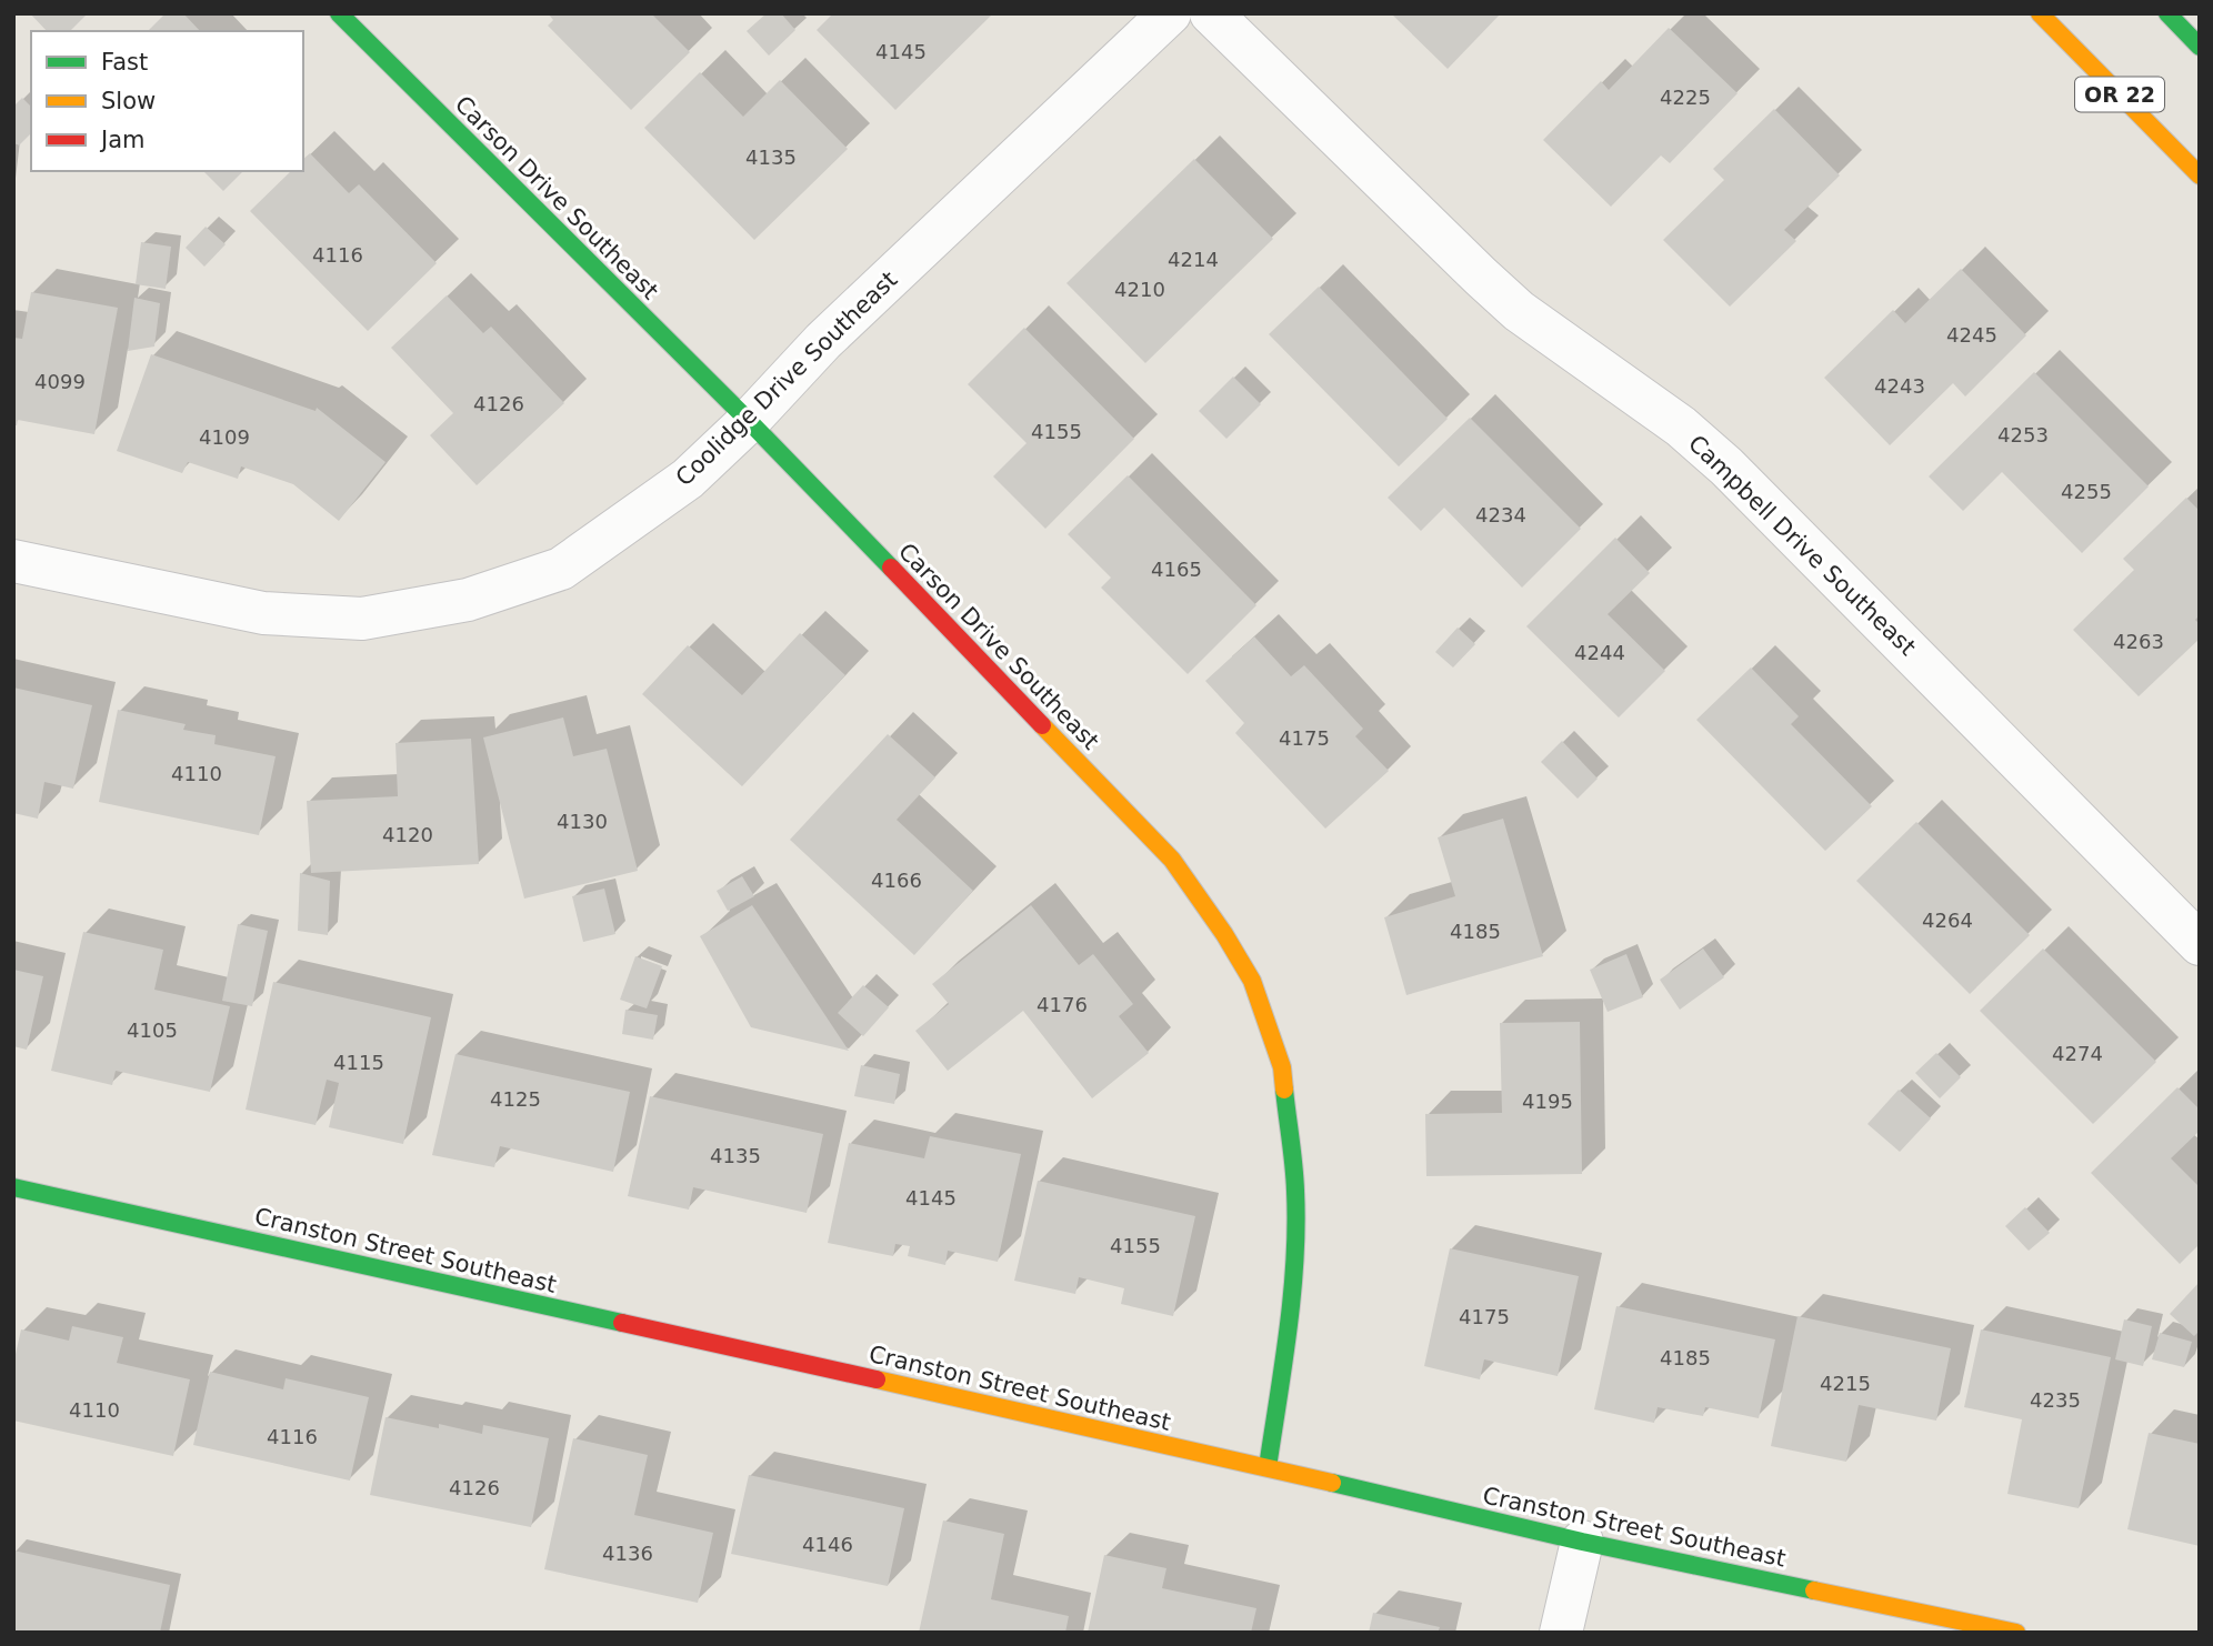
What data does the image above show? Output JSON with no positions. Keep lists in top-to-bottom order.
{
  "streets": {
    "main road": ["OR 22", "Carson Drive Southeast", "Cranston Street Southeast"],
    "street": ["Coolidge Drive Southeast", "Campbell Drive Southeast"]
  },
  "crossings": [
    ["Carson Drive Southeast", "Coolidge Drive Southeast"],
    ["Carson Drive Southeast", "Cranston Street Southeast"]
  ],
  "house_numbers": [
    "4145",
    "4225",
    "4135",
    "4116",
    "4214",
    "4210",
    "4245",
    "4099",
    "4243",
    "4126",
    "4155",
    "4253",
    "4109",
    "4255",
    "4234",
    "4165",
    "4263",
    "4244",
    "4175",
    "4110",
    "4130",
    "4120",
    "4166",
    "4264",
    "4185",
    "4176",
    "4105",
    "4274",
    "4115",
    "4125",
    "4195",
    "4135",
    "4145",
    "4155",
    "4175",
    "4185",
    "4215",
    "4235",
    "4110",
    "4116",
    "4126",
    "4146",
    "4136"
  ],
  "legend": ["Fast", "Slow", "Jam"]
}
